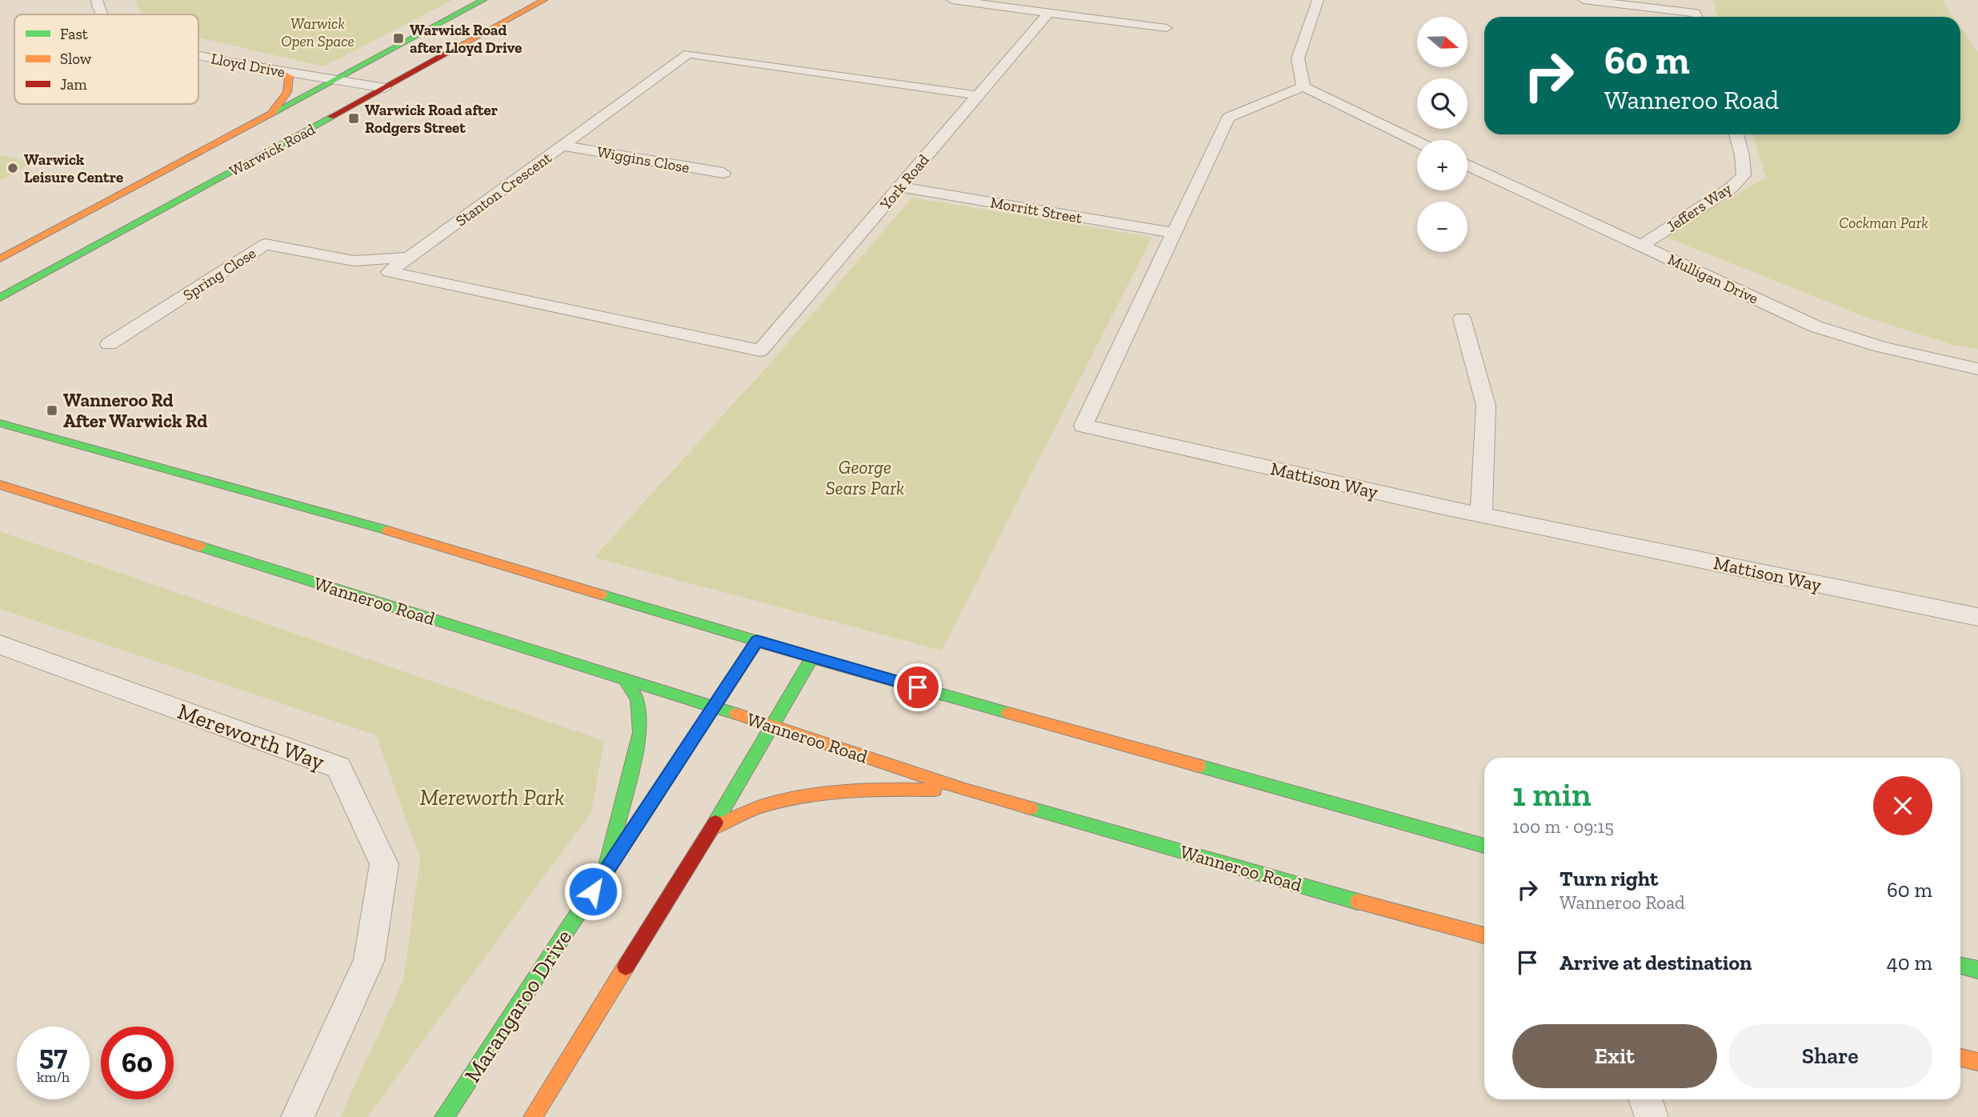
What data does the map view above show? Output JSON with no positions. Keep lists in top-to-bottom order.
{
  "streets": {
    "main road": ["Warwick Road", "Wanneroo Road", "Marangaroo Drive"],
    "street": [
      "Lloyd Drive",
      "Wiggins Close",
      "York Road",
      "Stanton Crescent",
      "Jeffers Way",
      "Morritt Street",
      "Spring Close",
      "Mulligan Drive",
      "Mattison Way",
      "Mereworth Way"
    ]
  },
  "crossings": [
    ["Lloyd Drive", "Warwick Road"],
    ["Wiggins Close", "Stanton Crescent"],
    ["York Road", "Stanton Crescent"],
    ["York Road", "Morritt Street"],
    ["Stanton Crescent", "Spring Close"],
    ["Jeffers Way", "Mulligan Drive"],
    ["Morritt Street", "Mattison Way"],
    ["Wanneroo Road", "Marangaroo Drive"]
  ],
  "parks": [
    "Warwick Open Space",
    "Cockman Park",
    "George Sears Park",
    "Mereworth Park"
  ],
  "places": {
    "transit": ["Warwick Road after Lloyd Drive", "Warwick Road after Rodgers Street", "Wanneroo Rd After Warwick Rd"],
    "other": ["Warwick Leisure Centre"]
  },
  "legend": ["Fast", "Slow", "Jam"],
  "north": "right",
  "page": {
    "map_buttons": ["+", "−"],
    "turn": ["60 m", "Wanneroo Road"],
    "heading": ["1 min", "100 m · 09:15"],
    "list": [
      {
        "name": "Turn right",
        "note": "Wanneroo Road",
        "value": "60 m"
      },
      {
        "name": "Arrive at destination",
        "value": "40 m"
      }
    ],
    "buttons": ["Exit", "Share"],
    "speed": "57 km/h",
    "limit": "60"
  }
}
